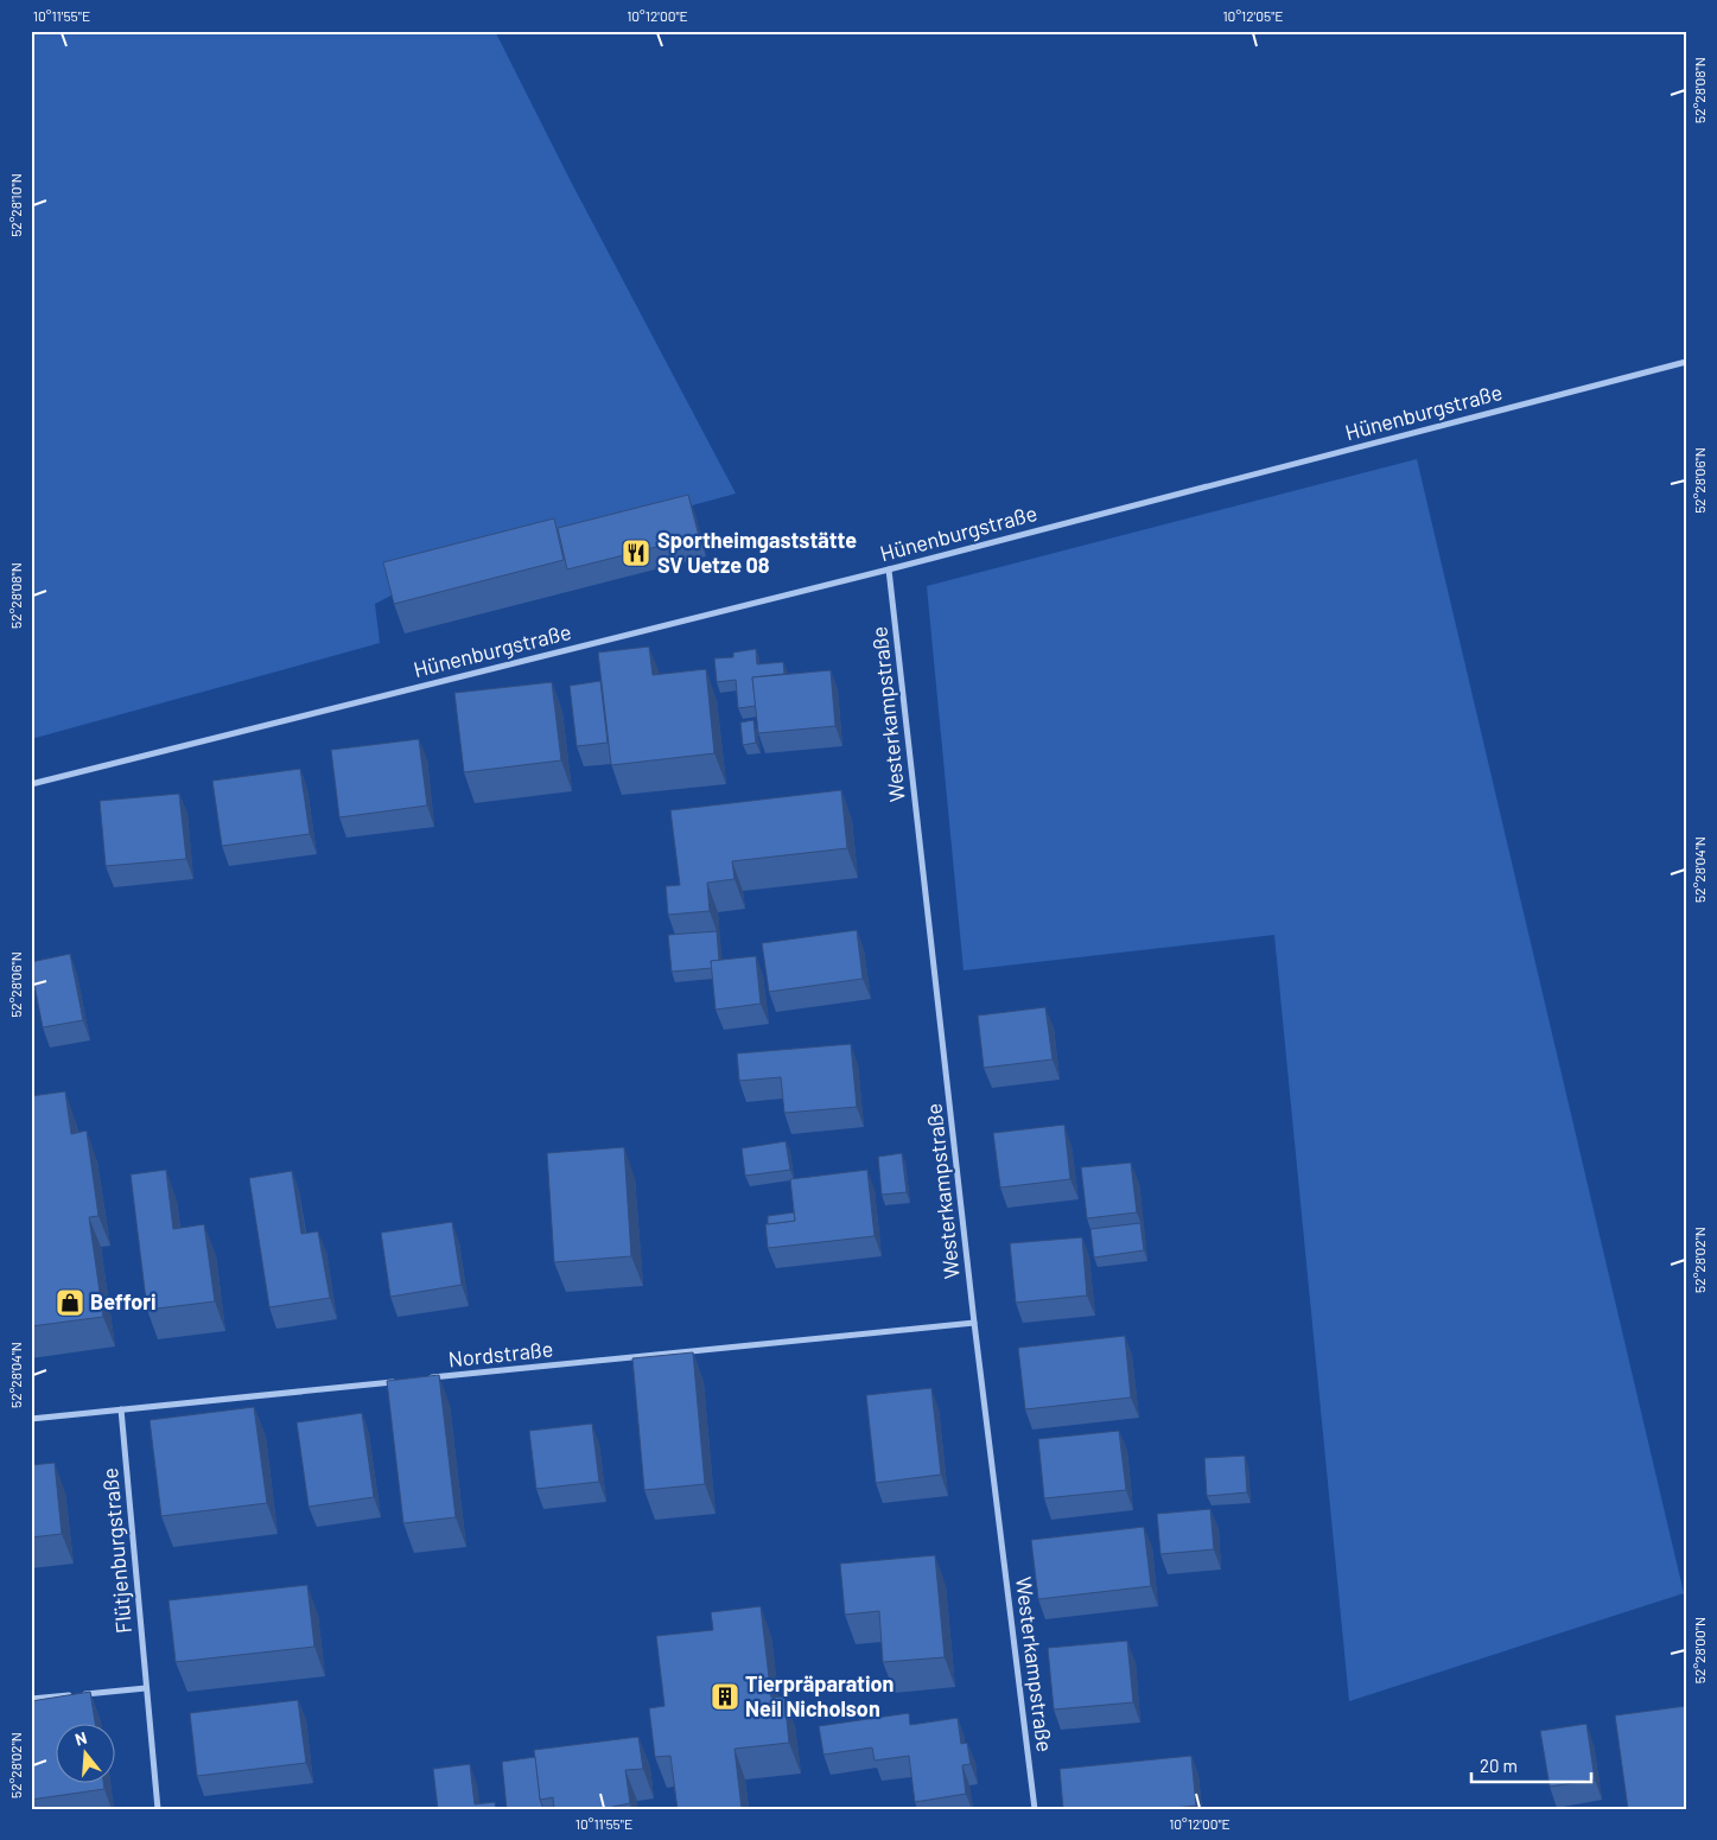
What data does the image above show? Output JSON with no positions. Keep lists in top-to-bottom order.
{
  "streets": {
    "street": [
      "Hünenburgstraße",
      "Westerkampstraße",
      "Nordstraße",
      "Flütjenburgstraße"
    ]
  },
  "crossings": [
    ["Hünenburgstraße", "Westerkampstraße"],
    ["Westerkampstraße", "Nordstraße"]
  ],
  "places": {
    "restaurant": ["Sportheimgaststätte SV Uetze 08"],
    "shop": ["Beffori"],
    "building": ["Tierpräparation Neil Nicholson"]
  },
  "scale_bar": "20 m",
  "north": "top",
  "coordinates": [
    "10°11'55\"E",
    "10°12'00\"E",
    "10°12'05\"E",
    "52°28'08\"N",
    "52°28'10\"N",
    "52°28'06\"N",
    "52°28'04\"N",
    "52°28'02\"N",
    "52°28'00\"N"
  ]
}
